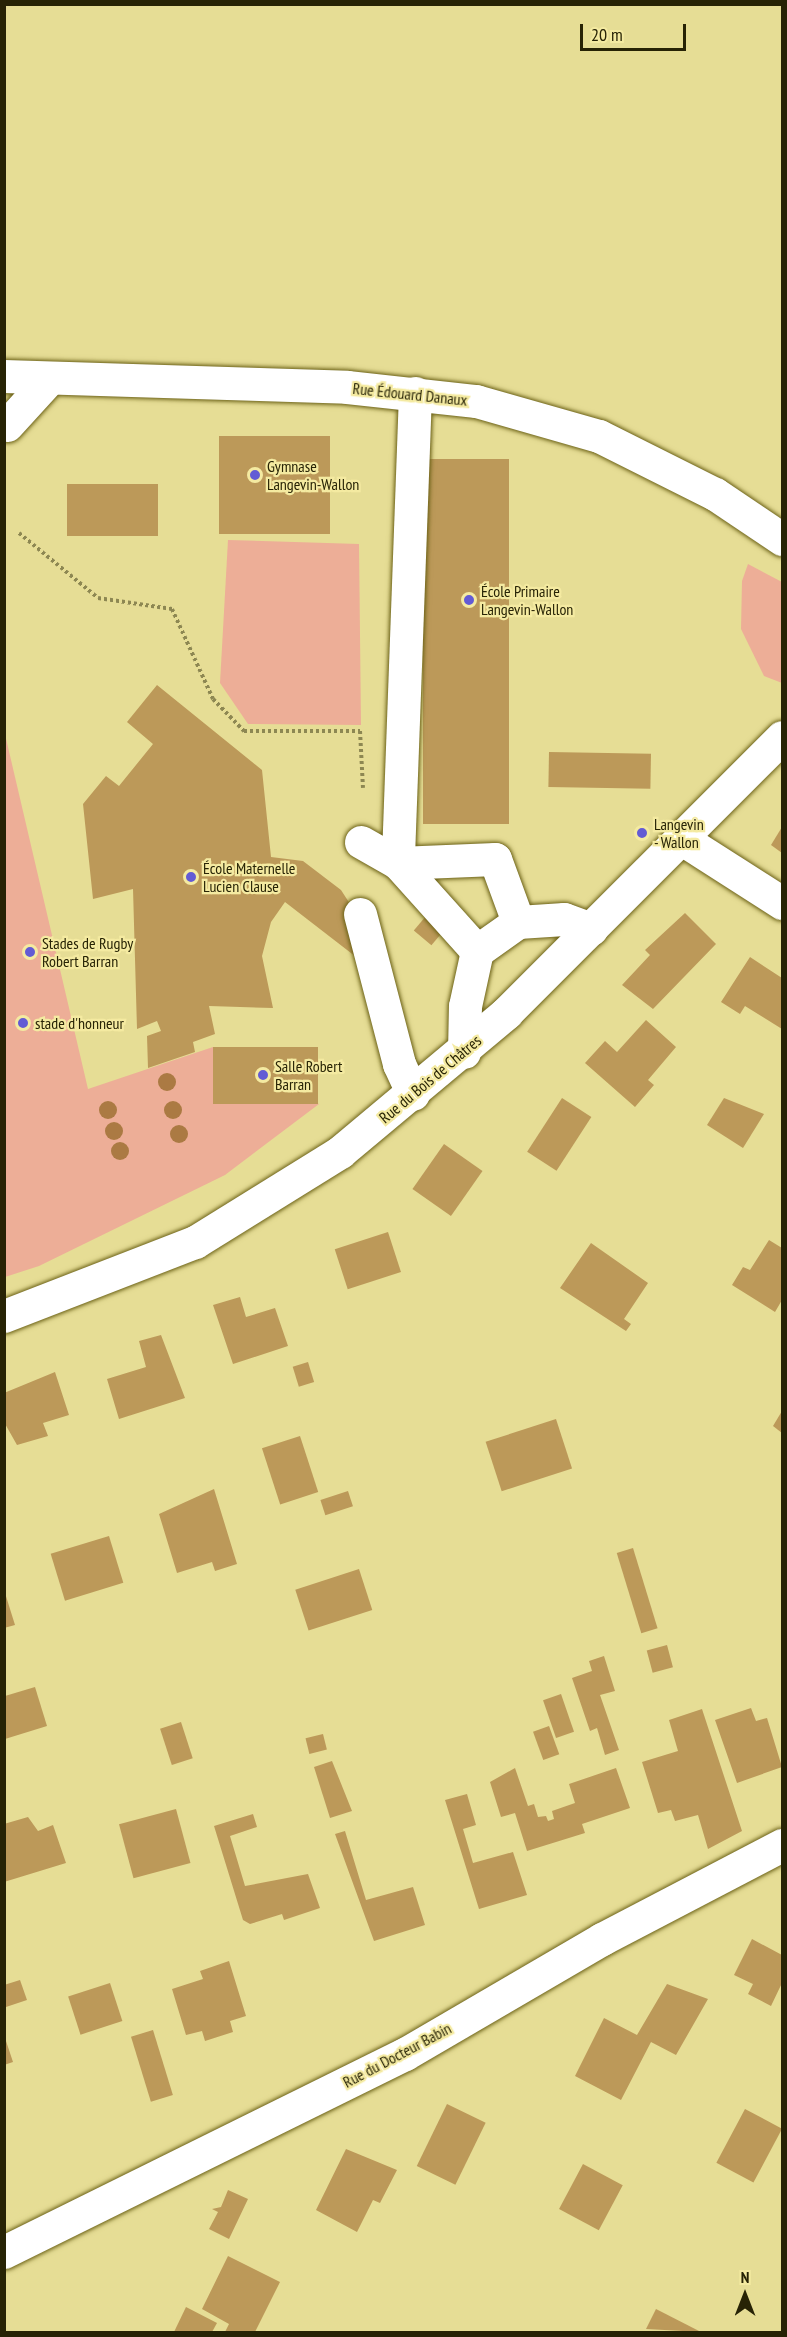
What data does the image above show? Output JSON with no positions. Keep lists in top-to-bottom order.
{
  "streets": {
    "street": ["Rue Édouard Danaux", "Rue du Bois de Châtres", "Rue du Docteur Babin"]
  },
  "places": [
    "Gymnase Langevin-Wallon",
    "École Primaire Langevin-Wallon",
    "Langevin - Wallon",
    "École Maternelle Lucien Clause",
    "Stades de Rugby Robert Barran",
    "stade d'honneur",
    "Salle Robert Barran"
  ],
  "scale_bar": "20 m",
  "north": "top"
}
